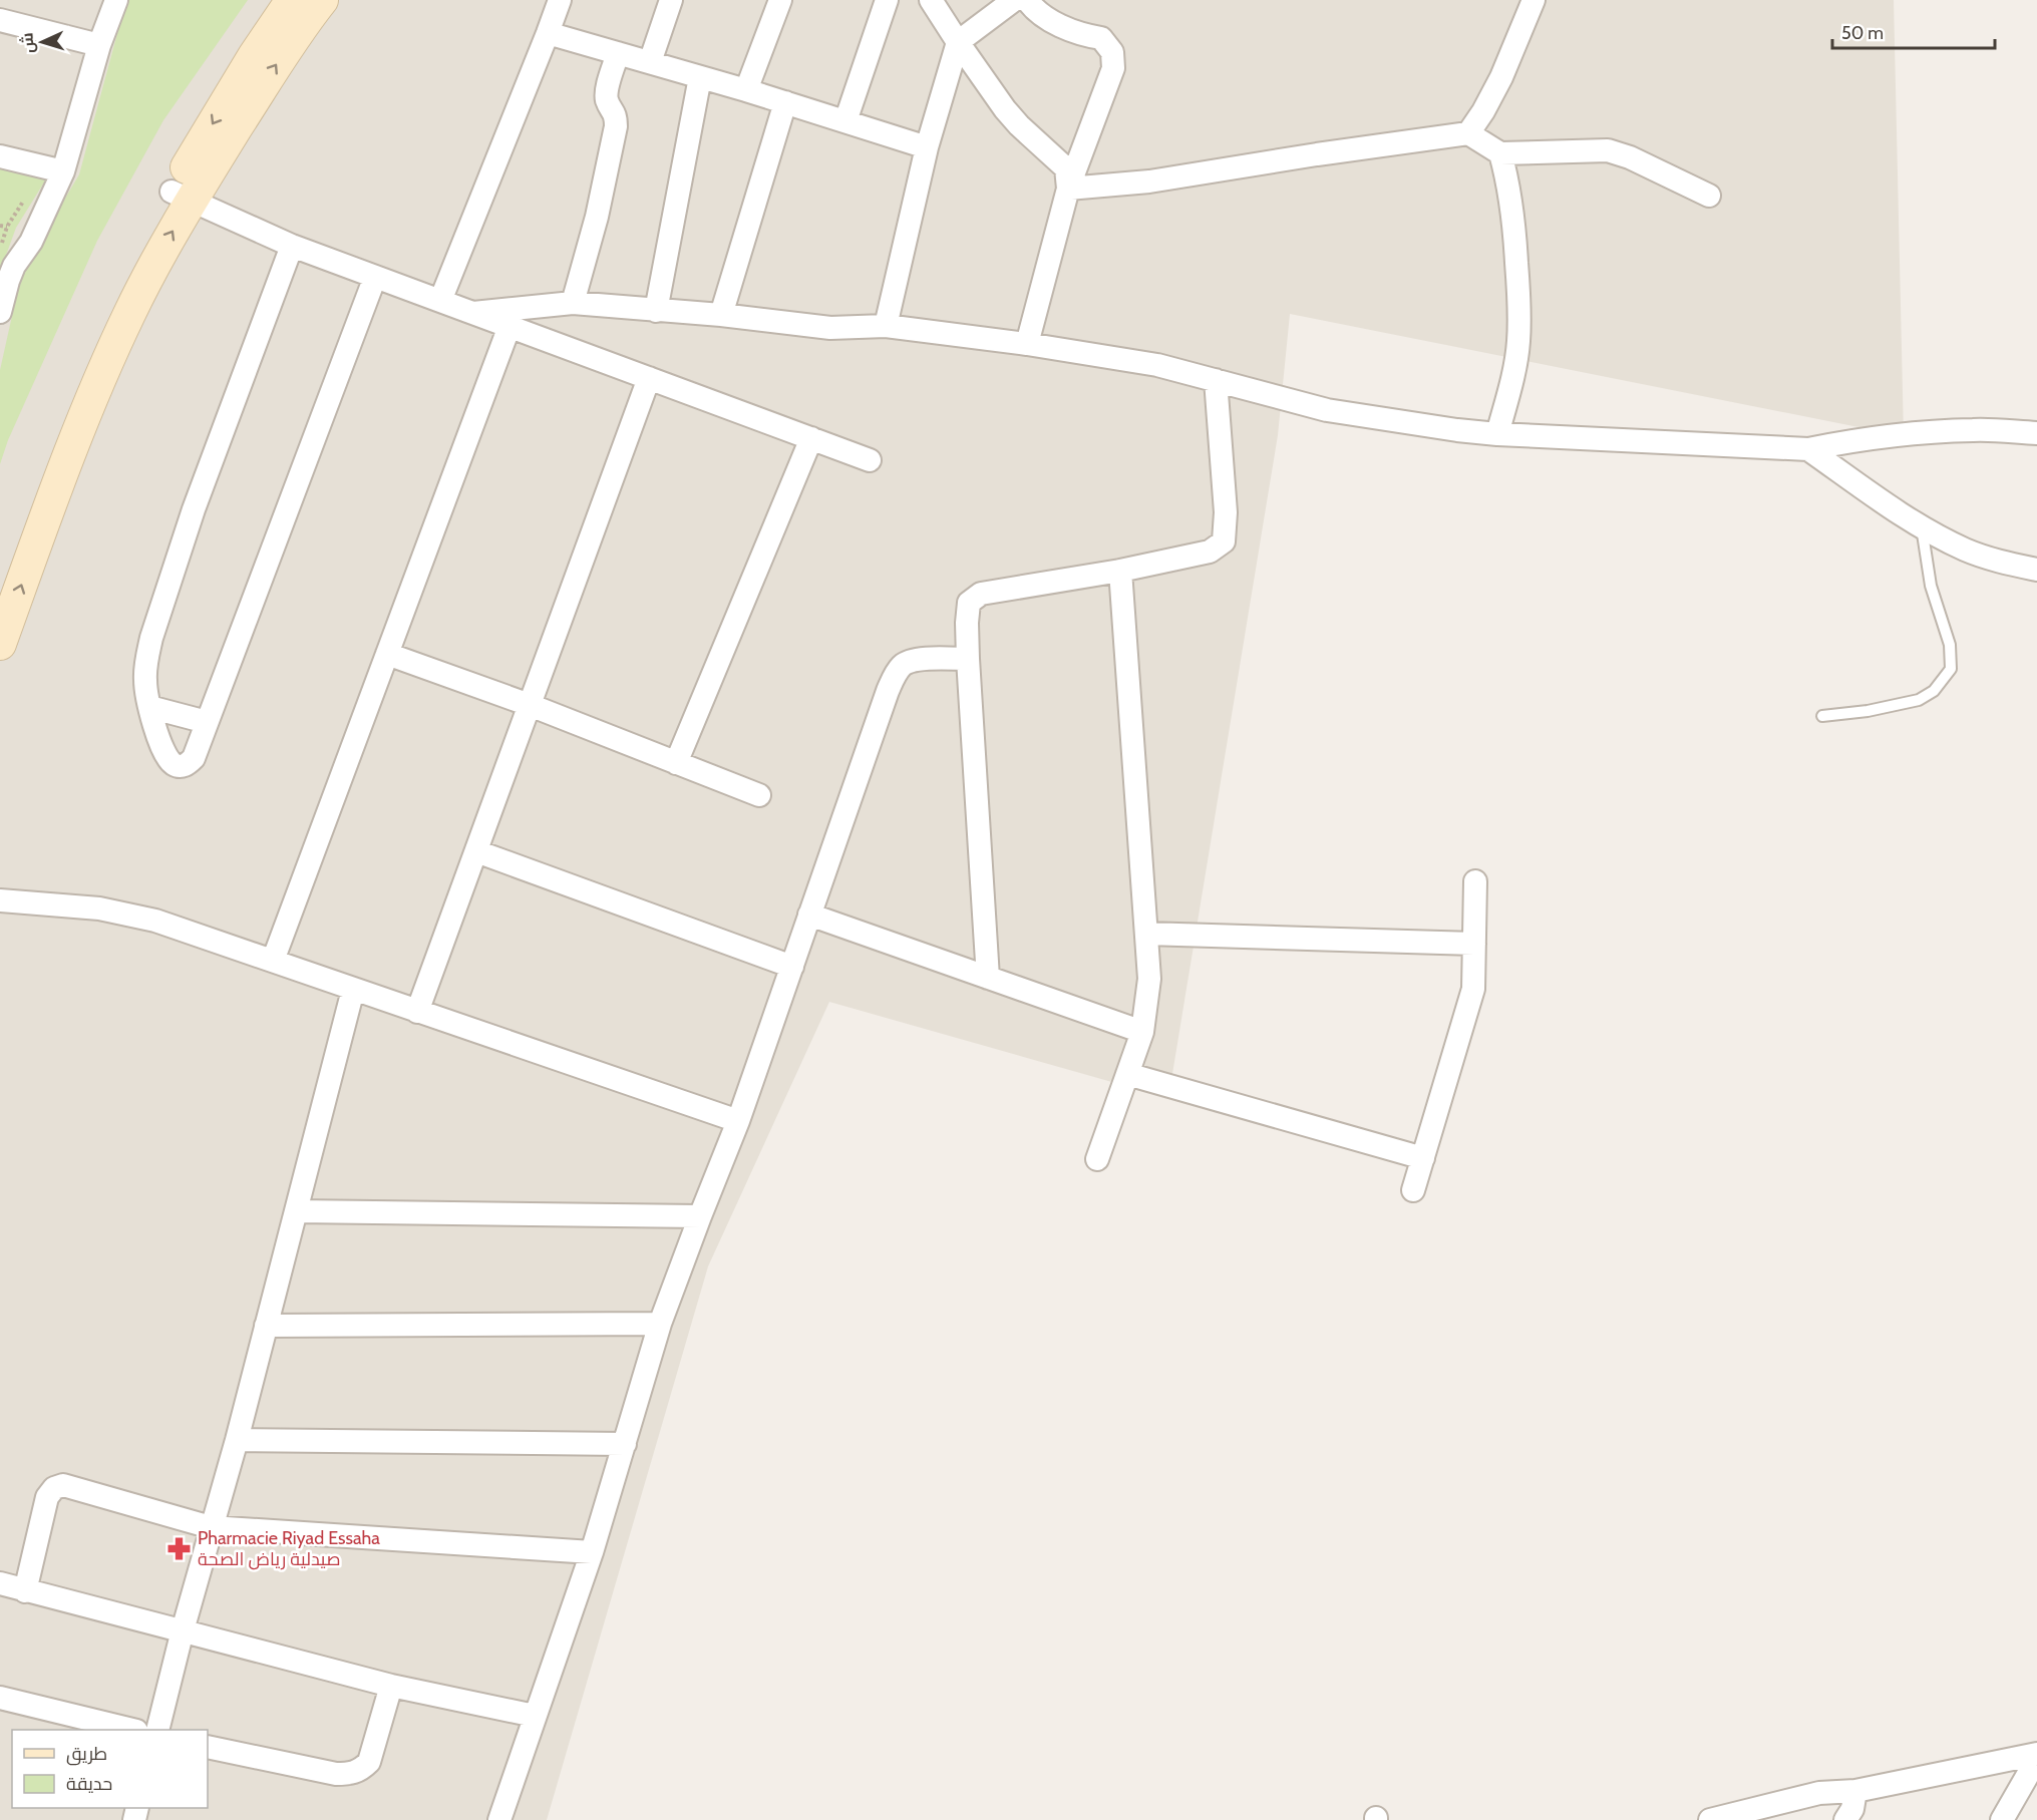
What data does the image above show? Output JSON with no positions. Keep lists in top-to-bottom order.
{
  "places": {
    "pharmacy": ["Pharmacie Riyad Essaha صيدلية رياض الصحة"]
  },
  "legend": ["طريق", "حديقة"],
  "scale_bar": "50 m",
  "north": "left"
}
